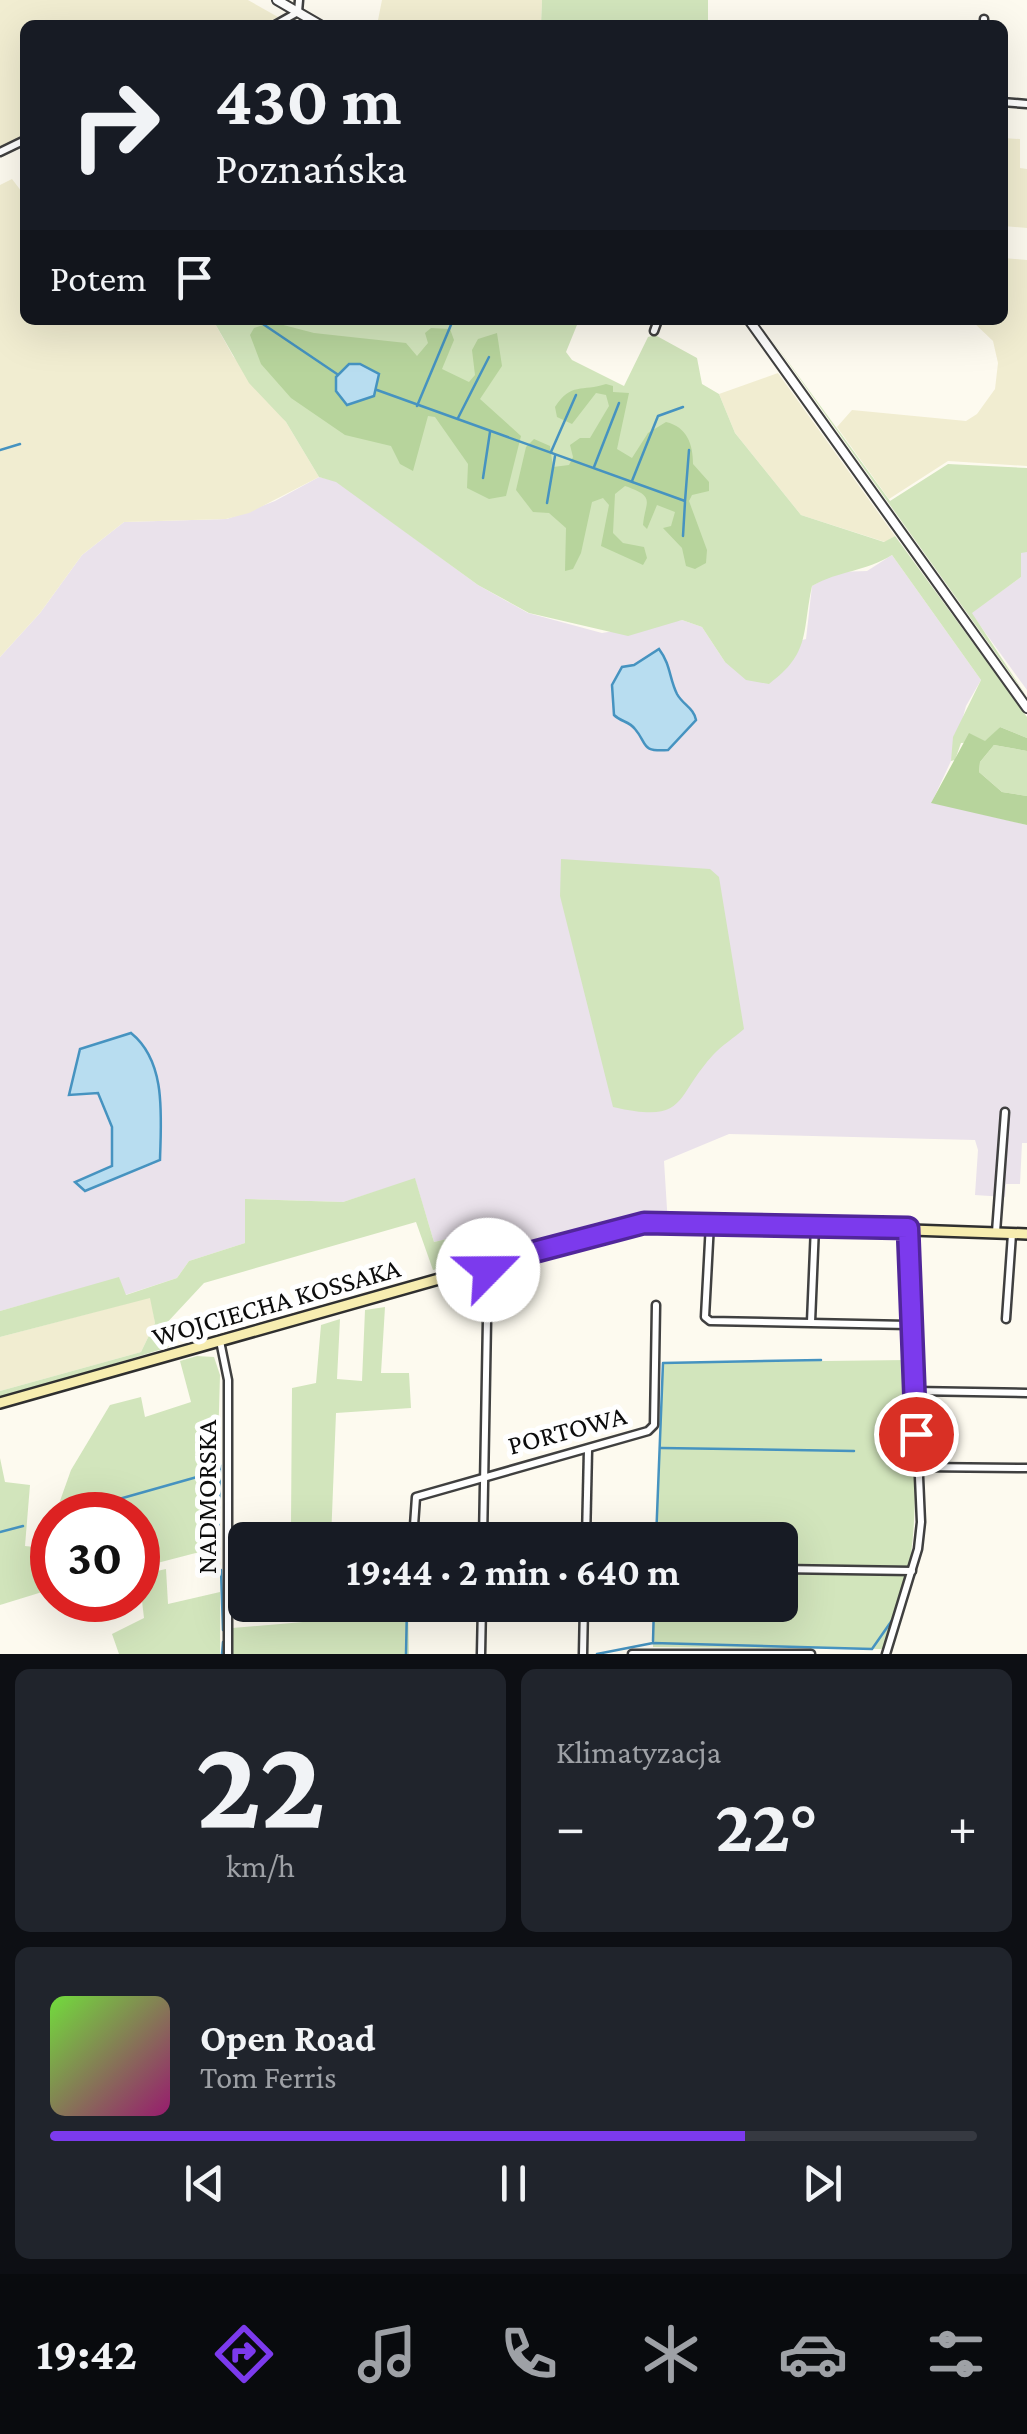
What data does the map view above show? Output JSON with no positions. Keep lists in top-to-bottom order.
{
  "streets": {
    "main road": ["WOJCIECHA KOSSAKA"],
    "street": ["PORTOWA", "NADMORSKA"]
  },
  "crossings": [
    ["WOJCIECHA KOSSAKA", "NADMORSKA"]
  ],
  "page": {
    "turn": ["430 m", "Poznańska"],
    "then": "Potem",
    "limit": "30",
    "trip": "19:44 · 2 min · 640 m",
    "tile": [
      ["22", "km/h"],
      "Klimatyzacja"
    ],
    "heat": ["−", "22°", "+"],
    "song": ["Open Road", "Tom Ferris"],
    "tabs": "19:42"
  }
}
